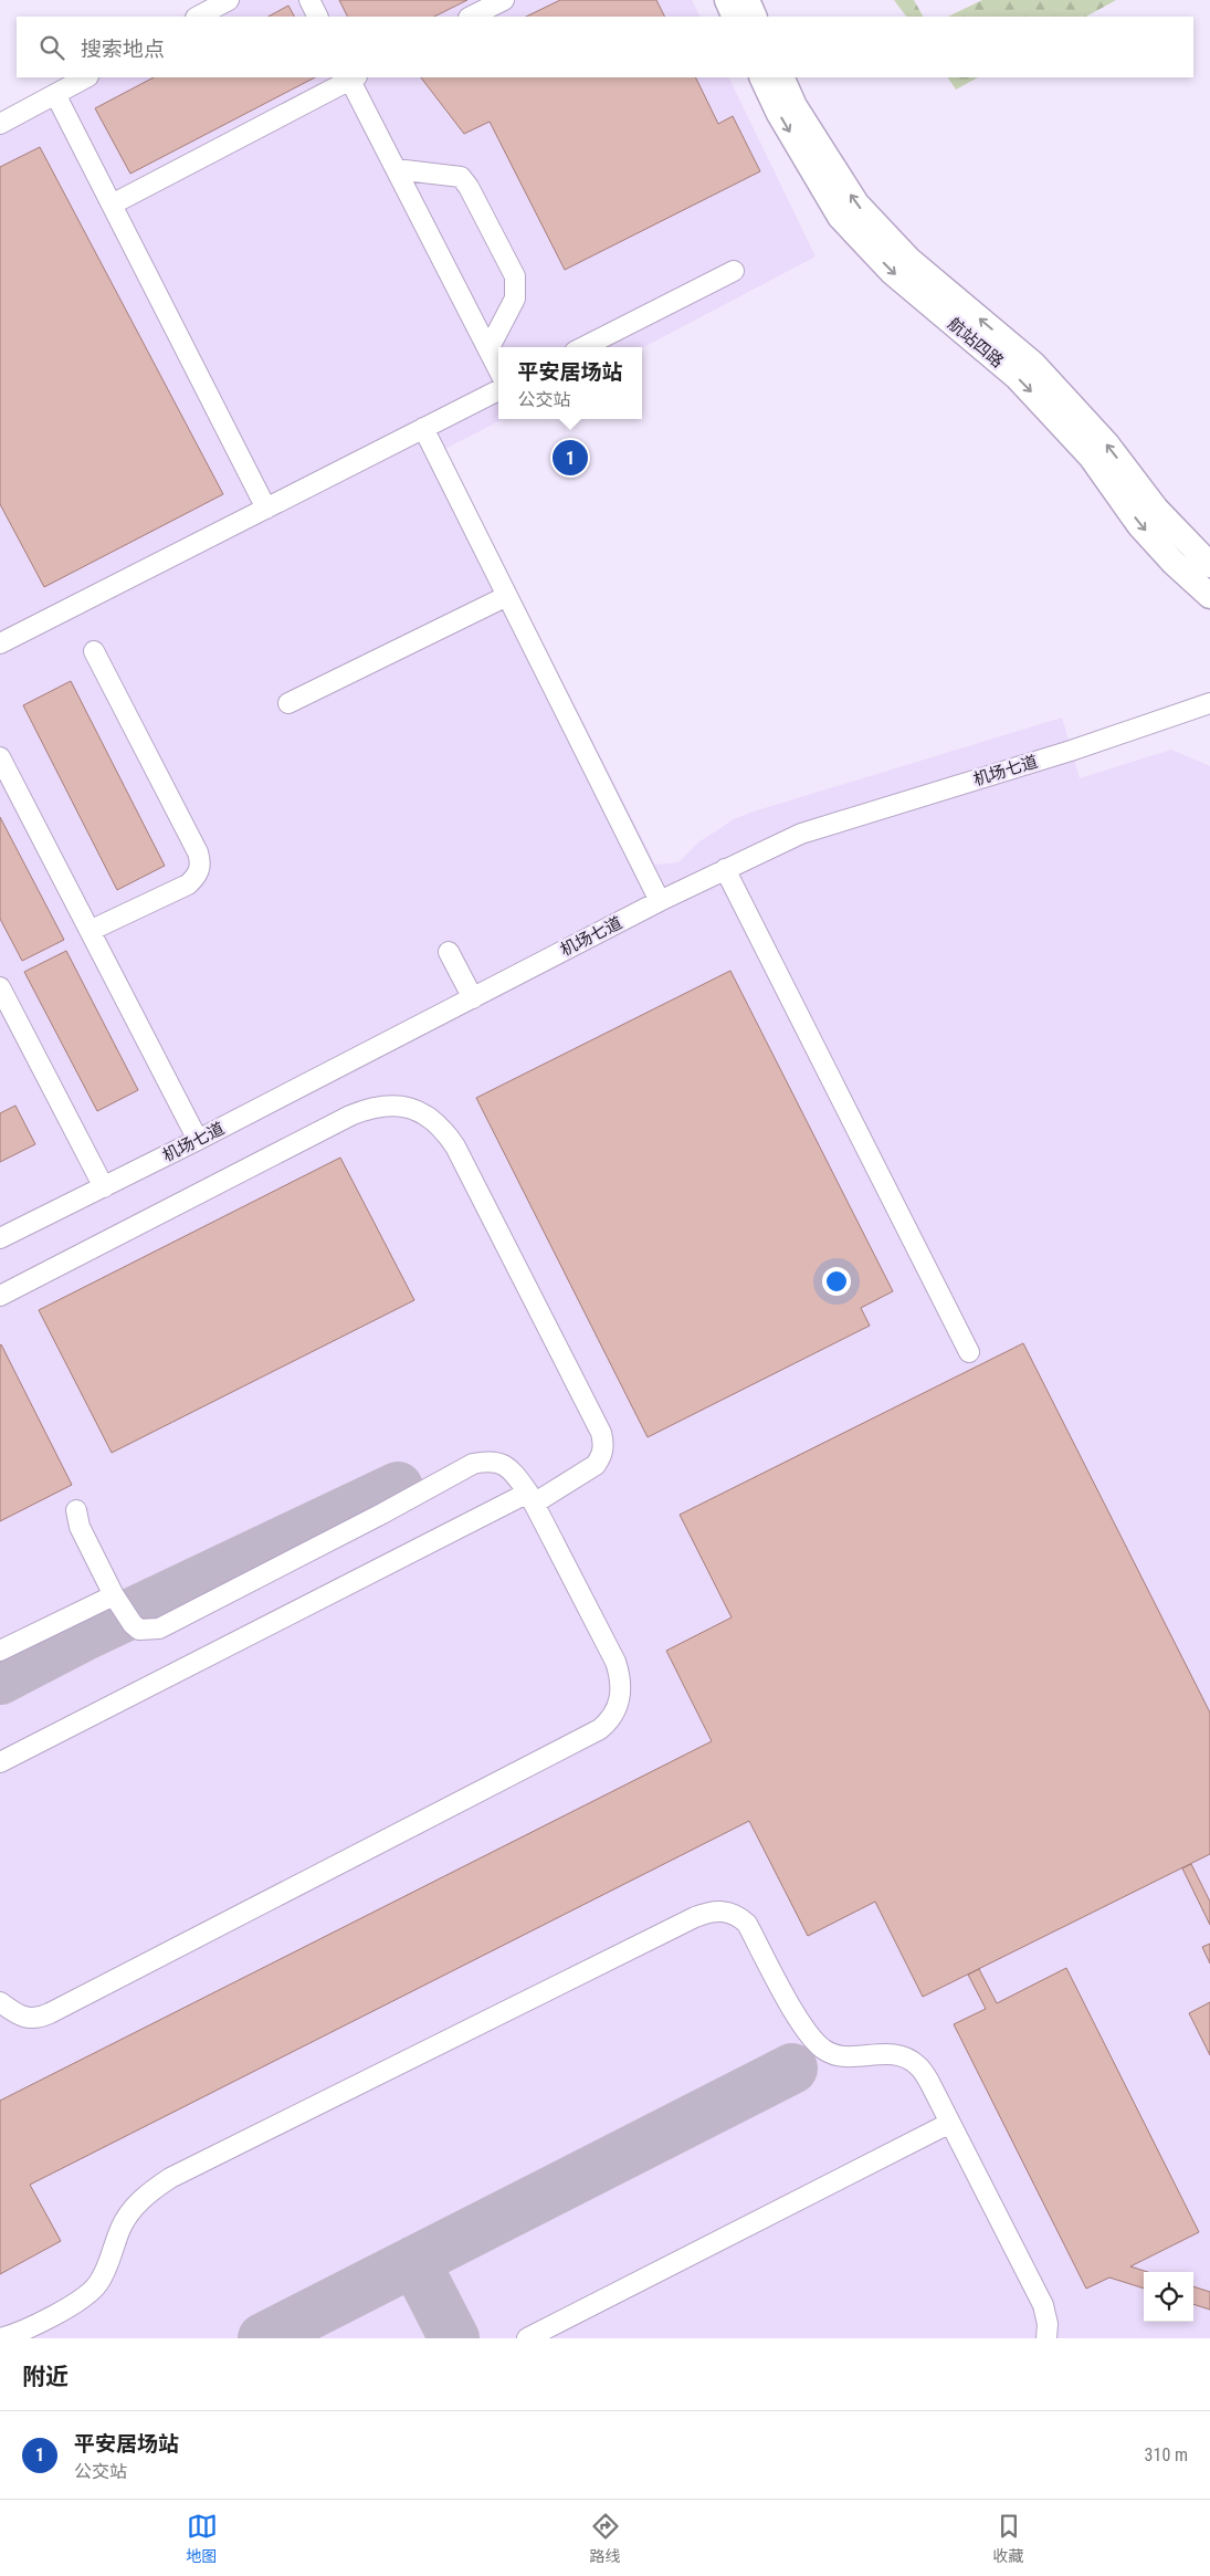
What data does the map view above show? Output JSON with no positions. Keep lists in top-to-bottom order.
{
  "streets": {
    "main road": ["航站四路"],
    "lane": ["机场七道"]
  },
  "page": {
    "search": "搜索地点",
    "popup": ["平安居场站", "公交站"],
    "pins": "1",
    "heading": "附近",
    "list": [
      {
        "mark": "1",
        "name": "平安居场站",
        "note": "公交站",
        "value": "310 m"
      }
    ],
    "nav": ["地图", "路线", "收藏"]
  }
}
